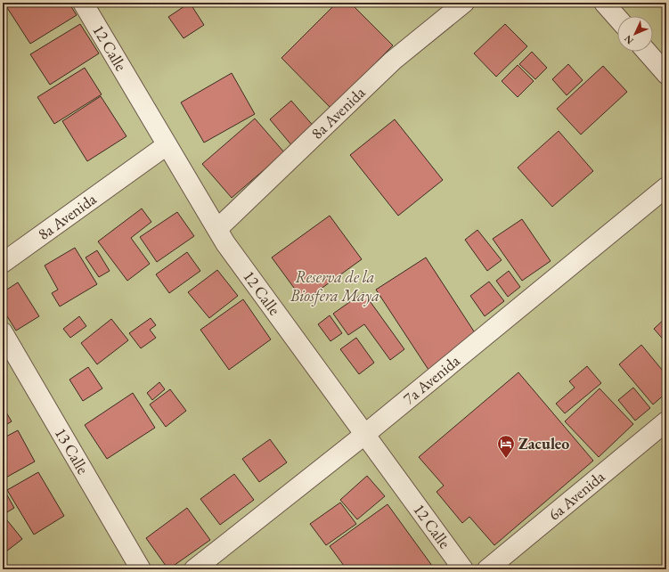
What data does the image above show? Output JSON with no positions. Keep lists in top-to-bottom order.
{
  "streets": {
    "street": [
      "12 Calle",
      "8a Avenida",
      "7a Avenida",
      "13 Calle",
      "6a Avenida"
    ]
  },
  "crossings": [
    ["12 Calle", "8a Avenida"],
    ["12 Calle", "7a Avenida"]
  ],
  "parks": ["Reserva de la Biosfera Maya"],
  "places": {
    "hotel": ["Zaculeo"]
  },
  "north": "bottom left"
}
